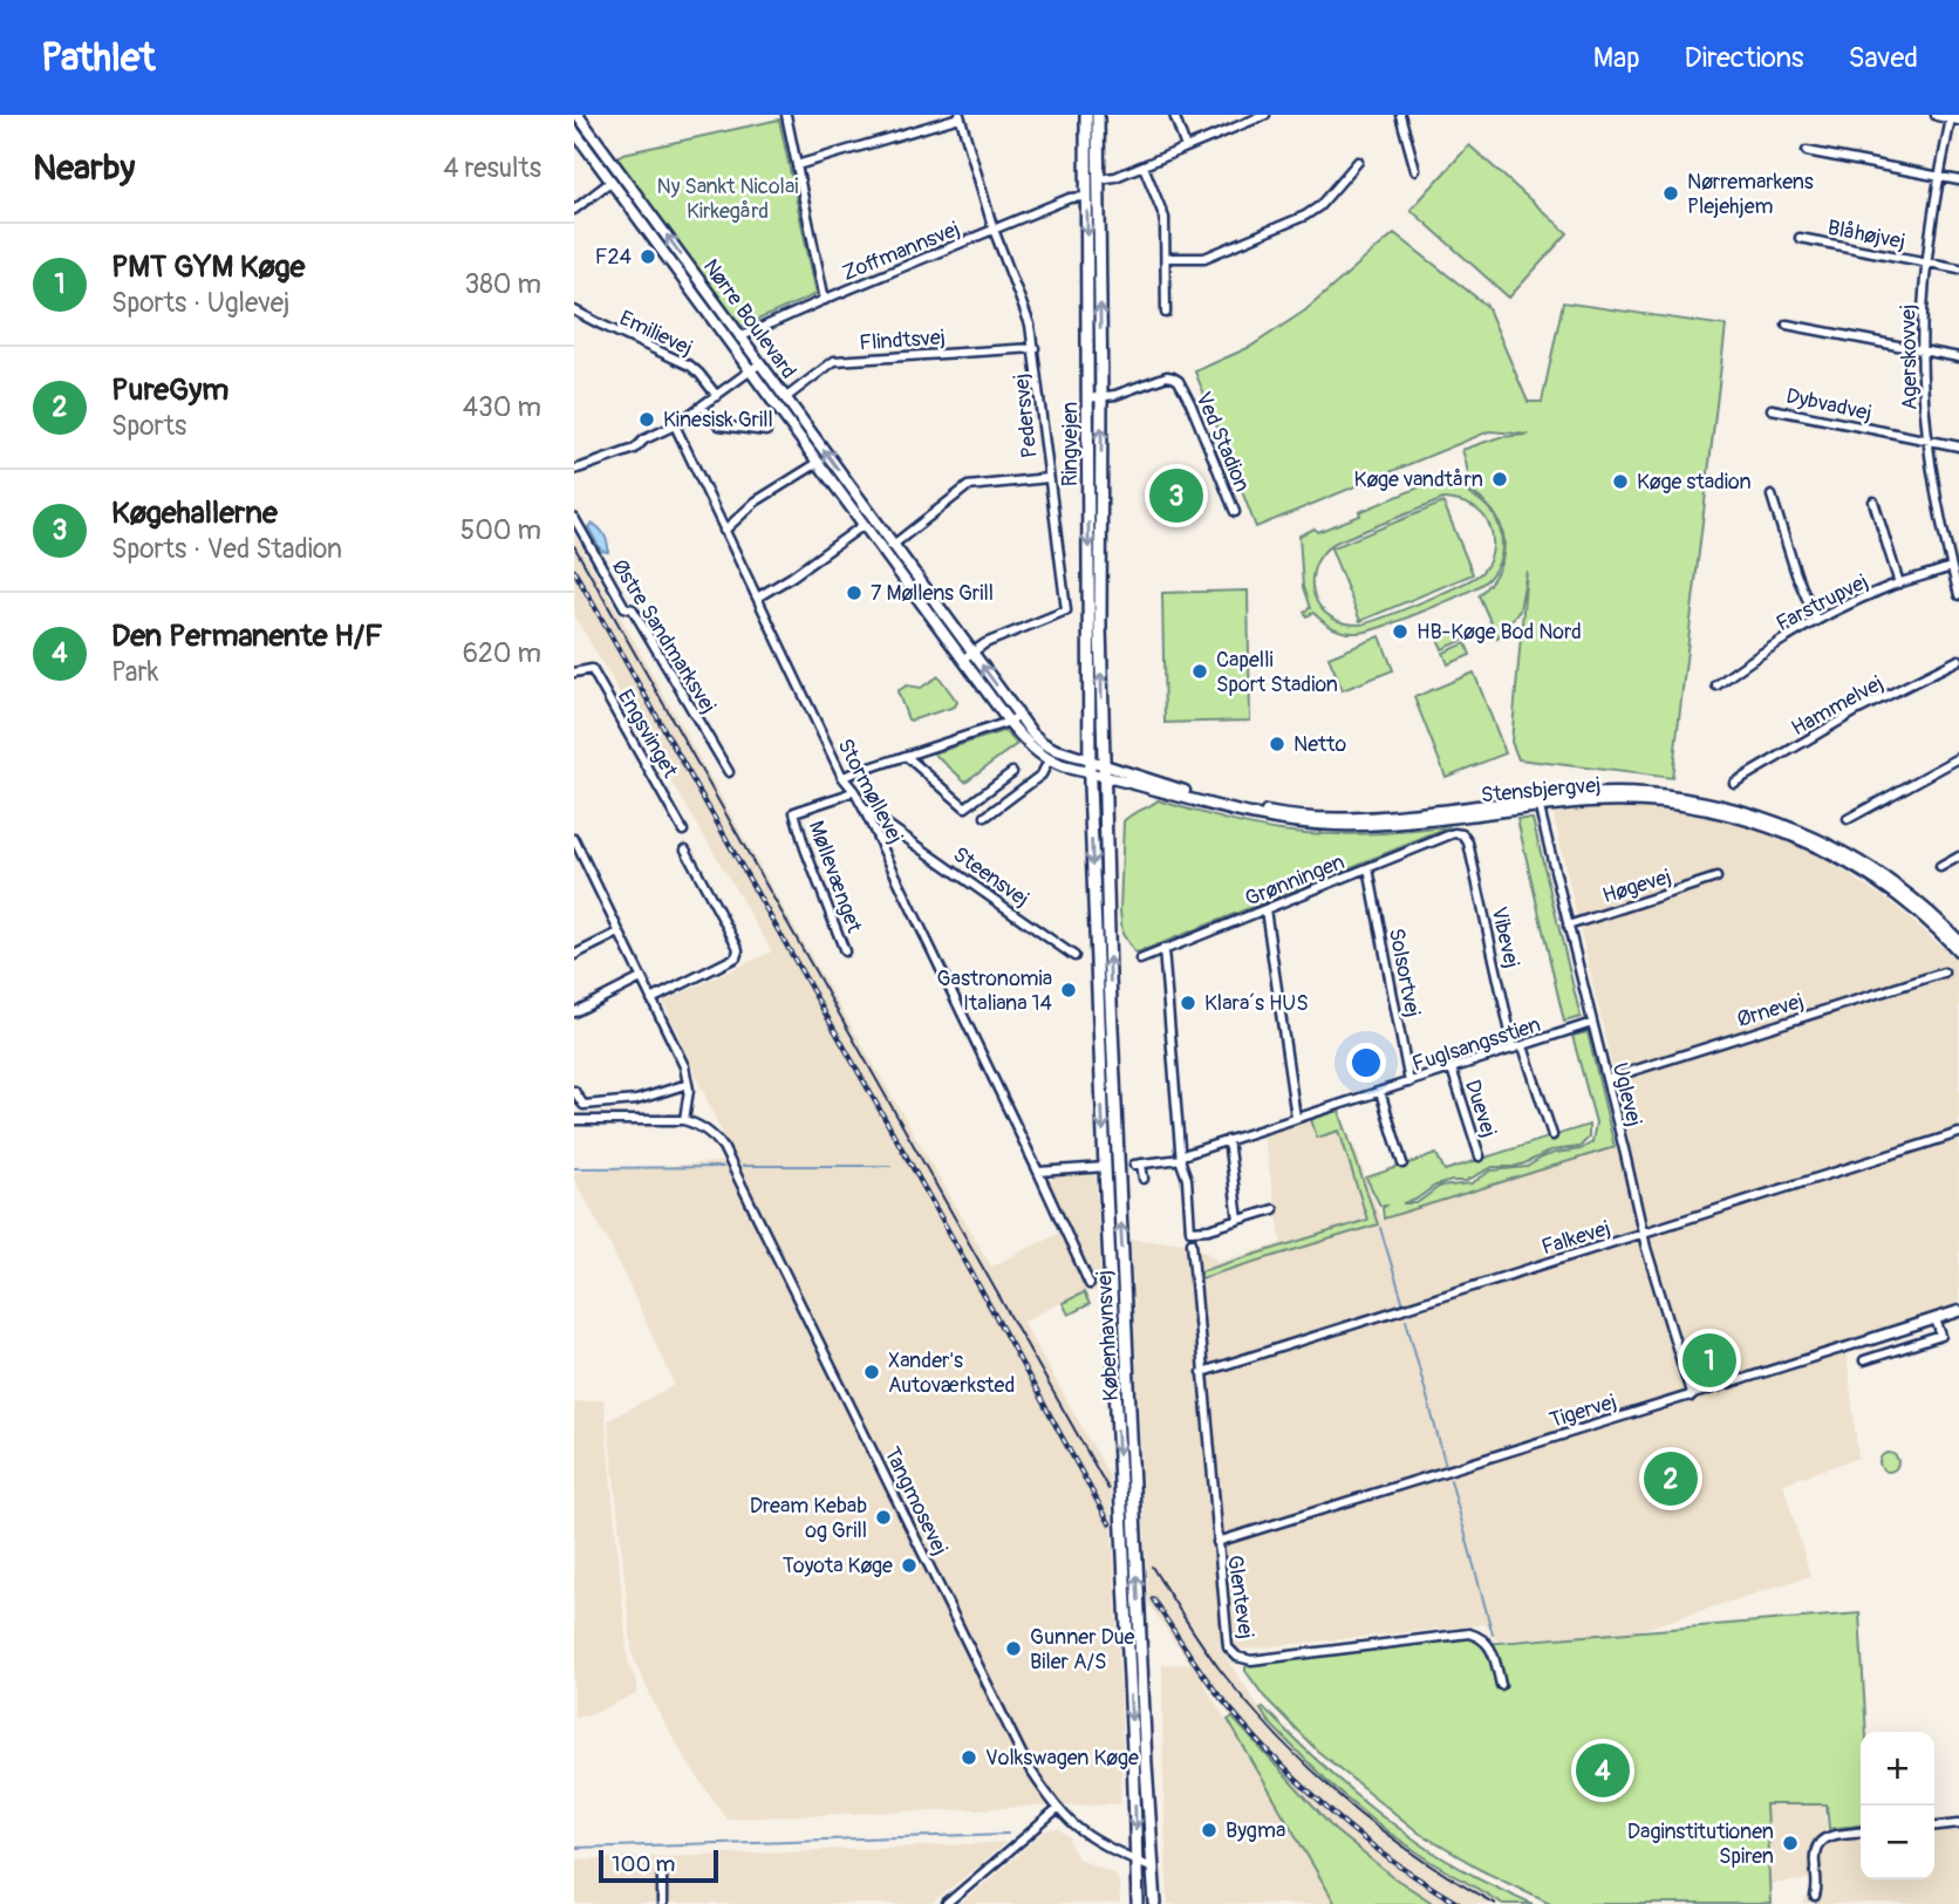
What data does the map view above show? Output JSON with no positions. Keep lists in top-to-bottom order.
{
  "streets": {
    "main road": ["Ringvejen", "Københavnsvej"],
    "street": [
      "Blåhøjvej",
      "Zoffmannsvej",
      "Nørre Boulevard",
      "Emilievej",
      "Flindtsvej",
      "Agerskovvej",
      "Dybvadvej",
      "Pedersvej",
      "Ved Stadion",
      "Farstrupvej",
      "Østre Sandmarksvej",
      "Hammelvej",
      "Engsvinget",
      "Stensbjergvej",
      "Stormøllevej",
      "Møllevænget",
      "Steensvej",
      "Grønningen",
      "Høgevej",
      "Vibevej",
      "Solsortvej",
      "Ørnevej",
      "Fuglsangsstien",
      "Uglevej",
      "Duevej",
      "Falkevej",
      "Tigervej",
      "Tangmosevej",
      "Glentevej"
    ]
  },
  "crossings": [
    ["Blåhøjvej", "Agerskovvej"],
    ["Zoffmannsvej", "Nørre Boulevard"],
    ["Zoffmannsvej", "Pedersvej"],
    ["Zoffmannsvej", "Ringvejen"],
    ["Nørre Boulevard", "Flindtsvej"],
    ["Nørre Boulevard", "Pedersvej"],
    ["Nørre Boulevard", "Ringvejen"],
    ["Nørre Boulevard", "Stensbjergvej"],
    ["Nørre Boulevard", "Københavnsvej"],
    ["Flindtsvej", "Pedersvej"],
    ["Agerskovvej", "Dybvadvej"],
    ["Agerskovvej", "Farstrupvej"],
    ["Ved Stadion", "Ringvejen"],
    ["Ringvejen", "Stensbjergvej"],
    ["Ringvejen", "Københavnsvej"],
    ["Stensbjergvej", "Uglevej"],
    ["Stensbjergvej", "Københavnsvej"],
    ["Stormøllevej", "Møllevænget"],
    ["Stormøllevej", "Steensvej"],
    ["Grønningen", "Vibevej"],
    ["Grønningen", "Solsortvej"],
    ["Høgevej", "Uglevej"],
    ["Vibevej", "Fuglsangsstien"],
    ["Solsortvej", "Fuglsangsstien"],
    ["Ørnevej", "Uglevej"],
    ["Fuglsangsstien", "Uglevej"],
    ["Fuglsangsstien", "Duevej"],
    ["Uglevej", "Falkevej"],
    ["Uglevej", "Tigervej"],
    ["Falkevej", "Glentevej"],
    ["Københavnsvej", "Tangmosevej"],
    ["Tigervej", "Glentevej"]
  ],
  "parks": ["Ny Sankt Nicolai Kirkegård"],
  "places": [
    "Nørremarkens Plejehjem",
    "F24",
    "Kinesisk Grill",
    "Køge vandtårn",
    "Køge stadion",
    "7 Møllens Grill",
    "HB-Køge Bod Nord",
    "Capelli Sport Stadion",
    "Netto",
    "Gastronomia Italiana 14",
    "Klara´s HUS",
    "Xander's Autoværksted",
    "Dream Kebab og Grill",
    "Toyota Køge",
    "Gunner Due Biler A/S",
    "Volkswagen Køge",
    "Bygma",
    "Daginstitutionen Spiren"
  ],
  "scale_bar": "100 m",
  "page": {
    "header": "Pathlet",
    "nav": ["Map", "Directions", "Saved"],
    "heading": ["Nearby", "4 results"],
    "list": [
      {
        "mark": "1",
        "name": "PMT GYM Køge",
        "note": "Sports · Uglevej",
        "value": "380 m"
      },
      {
        "mark": "2",
        "name": "PureGym",
        "note": "Sports",
        "value": "430 m"
      },
      {
        "mark": "3",
        "name": "Køgehallerne",
        "note": "Sports · Ved Stadion",
        "value": "500 m"
      },
      {
        "mark": "4",
        "name": "Den Permanente H/F",
        "note": "Park",
        "value": "620 m"
      }
    ],
    "pins": [
      "3",
      "1",
      "2",
      "4"
    ],
    "map_buttons": ["+", "−"],
    "scale": "100 m"
  }
}
